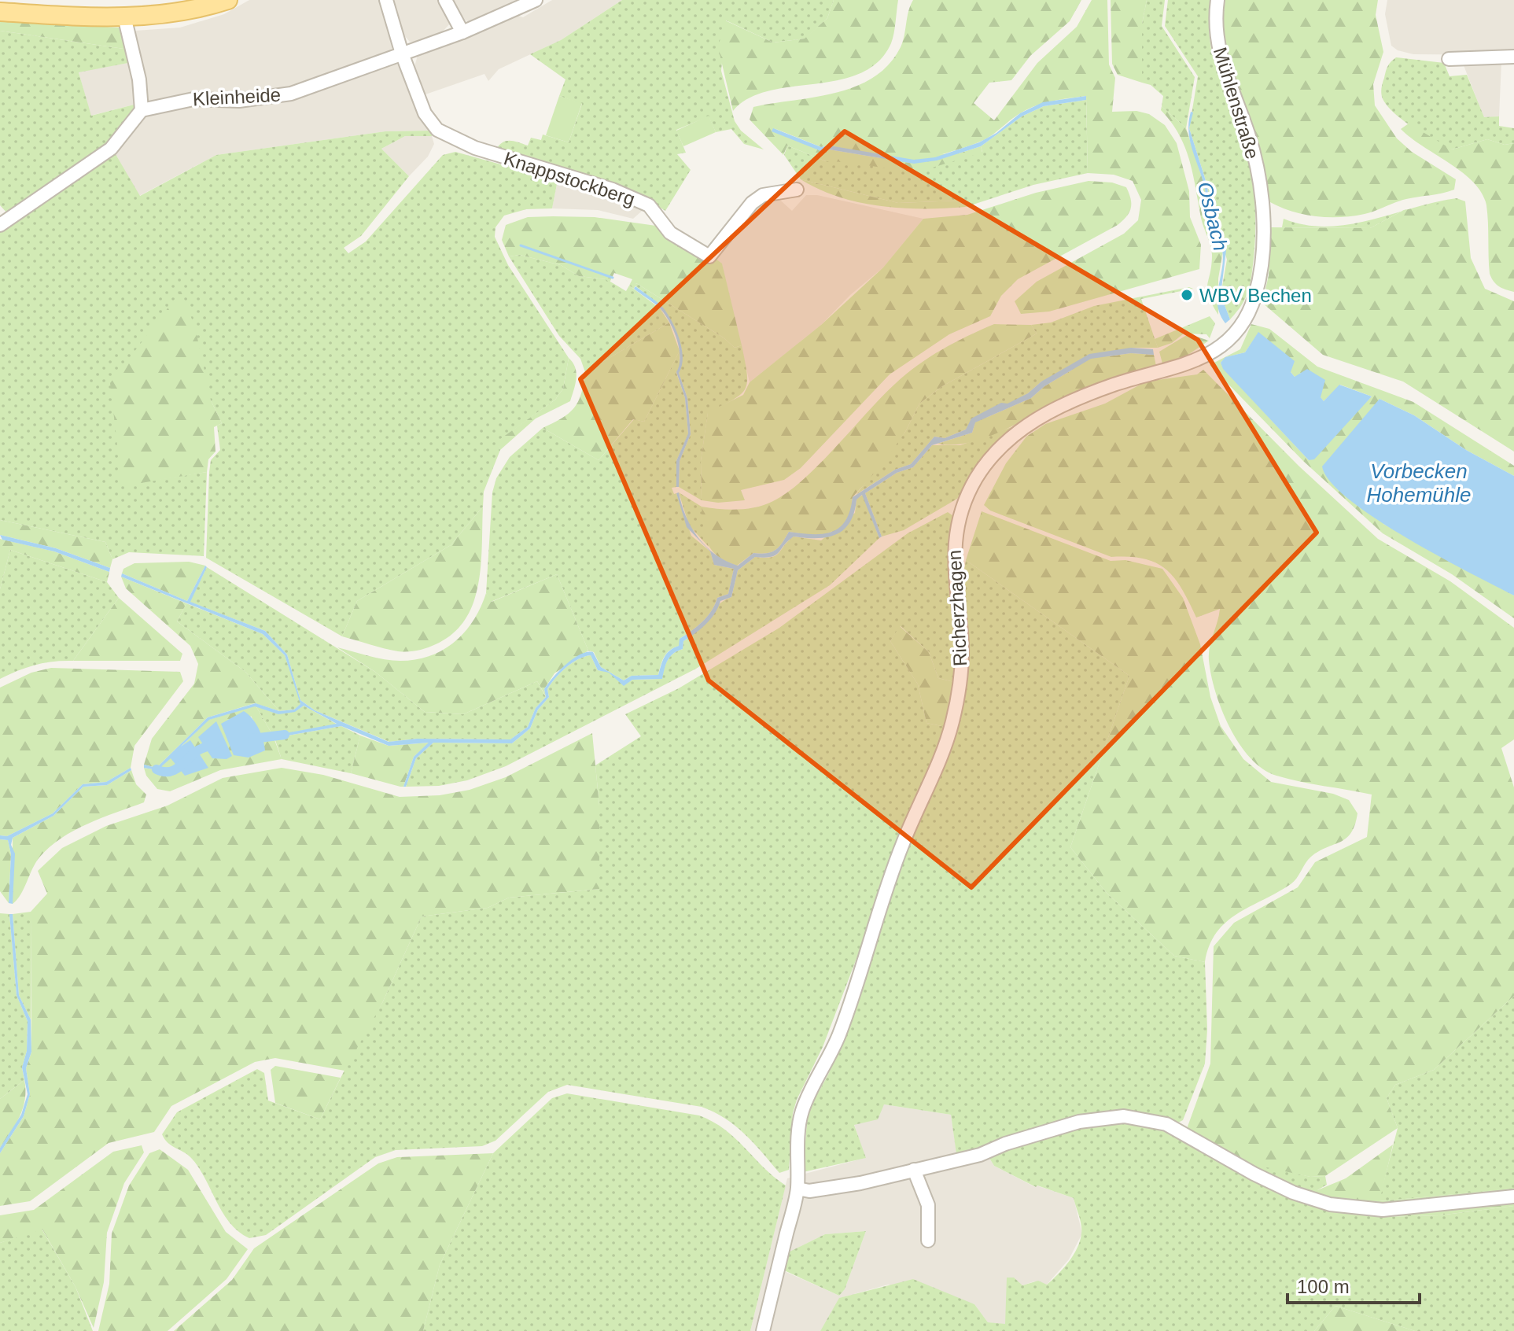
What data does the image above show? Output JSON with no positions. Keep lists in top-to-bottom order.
{
  "streets": {
    "street": [
      "Kleinheide",
      "Mühlenstraße",
      "Knappstockberg",
      "Richerzhagen"
    ]
  },
  "crossings": [
    ["Kleinheide", "Knappstockberg"],
    ["Mühlenstraße", "Richerzhagen"]
  ],
  "water": ["Osbach", "Vorbecken Hohemühle"],
  "places": ["WBV Bechen"],
  "scale_bar": "100 m"
}
